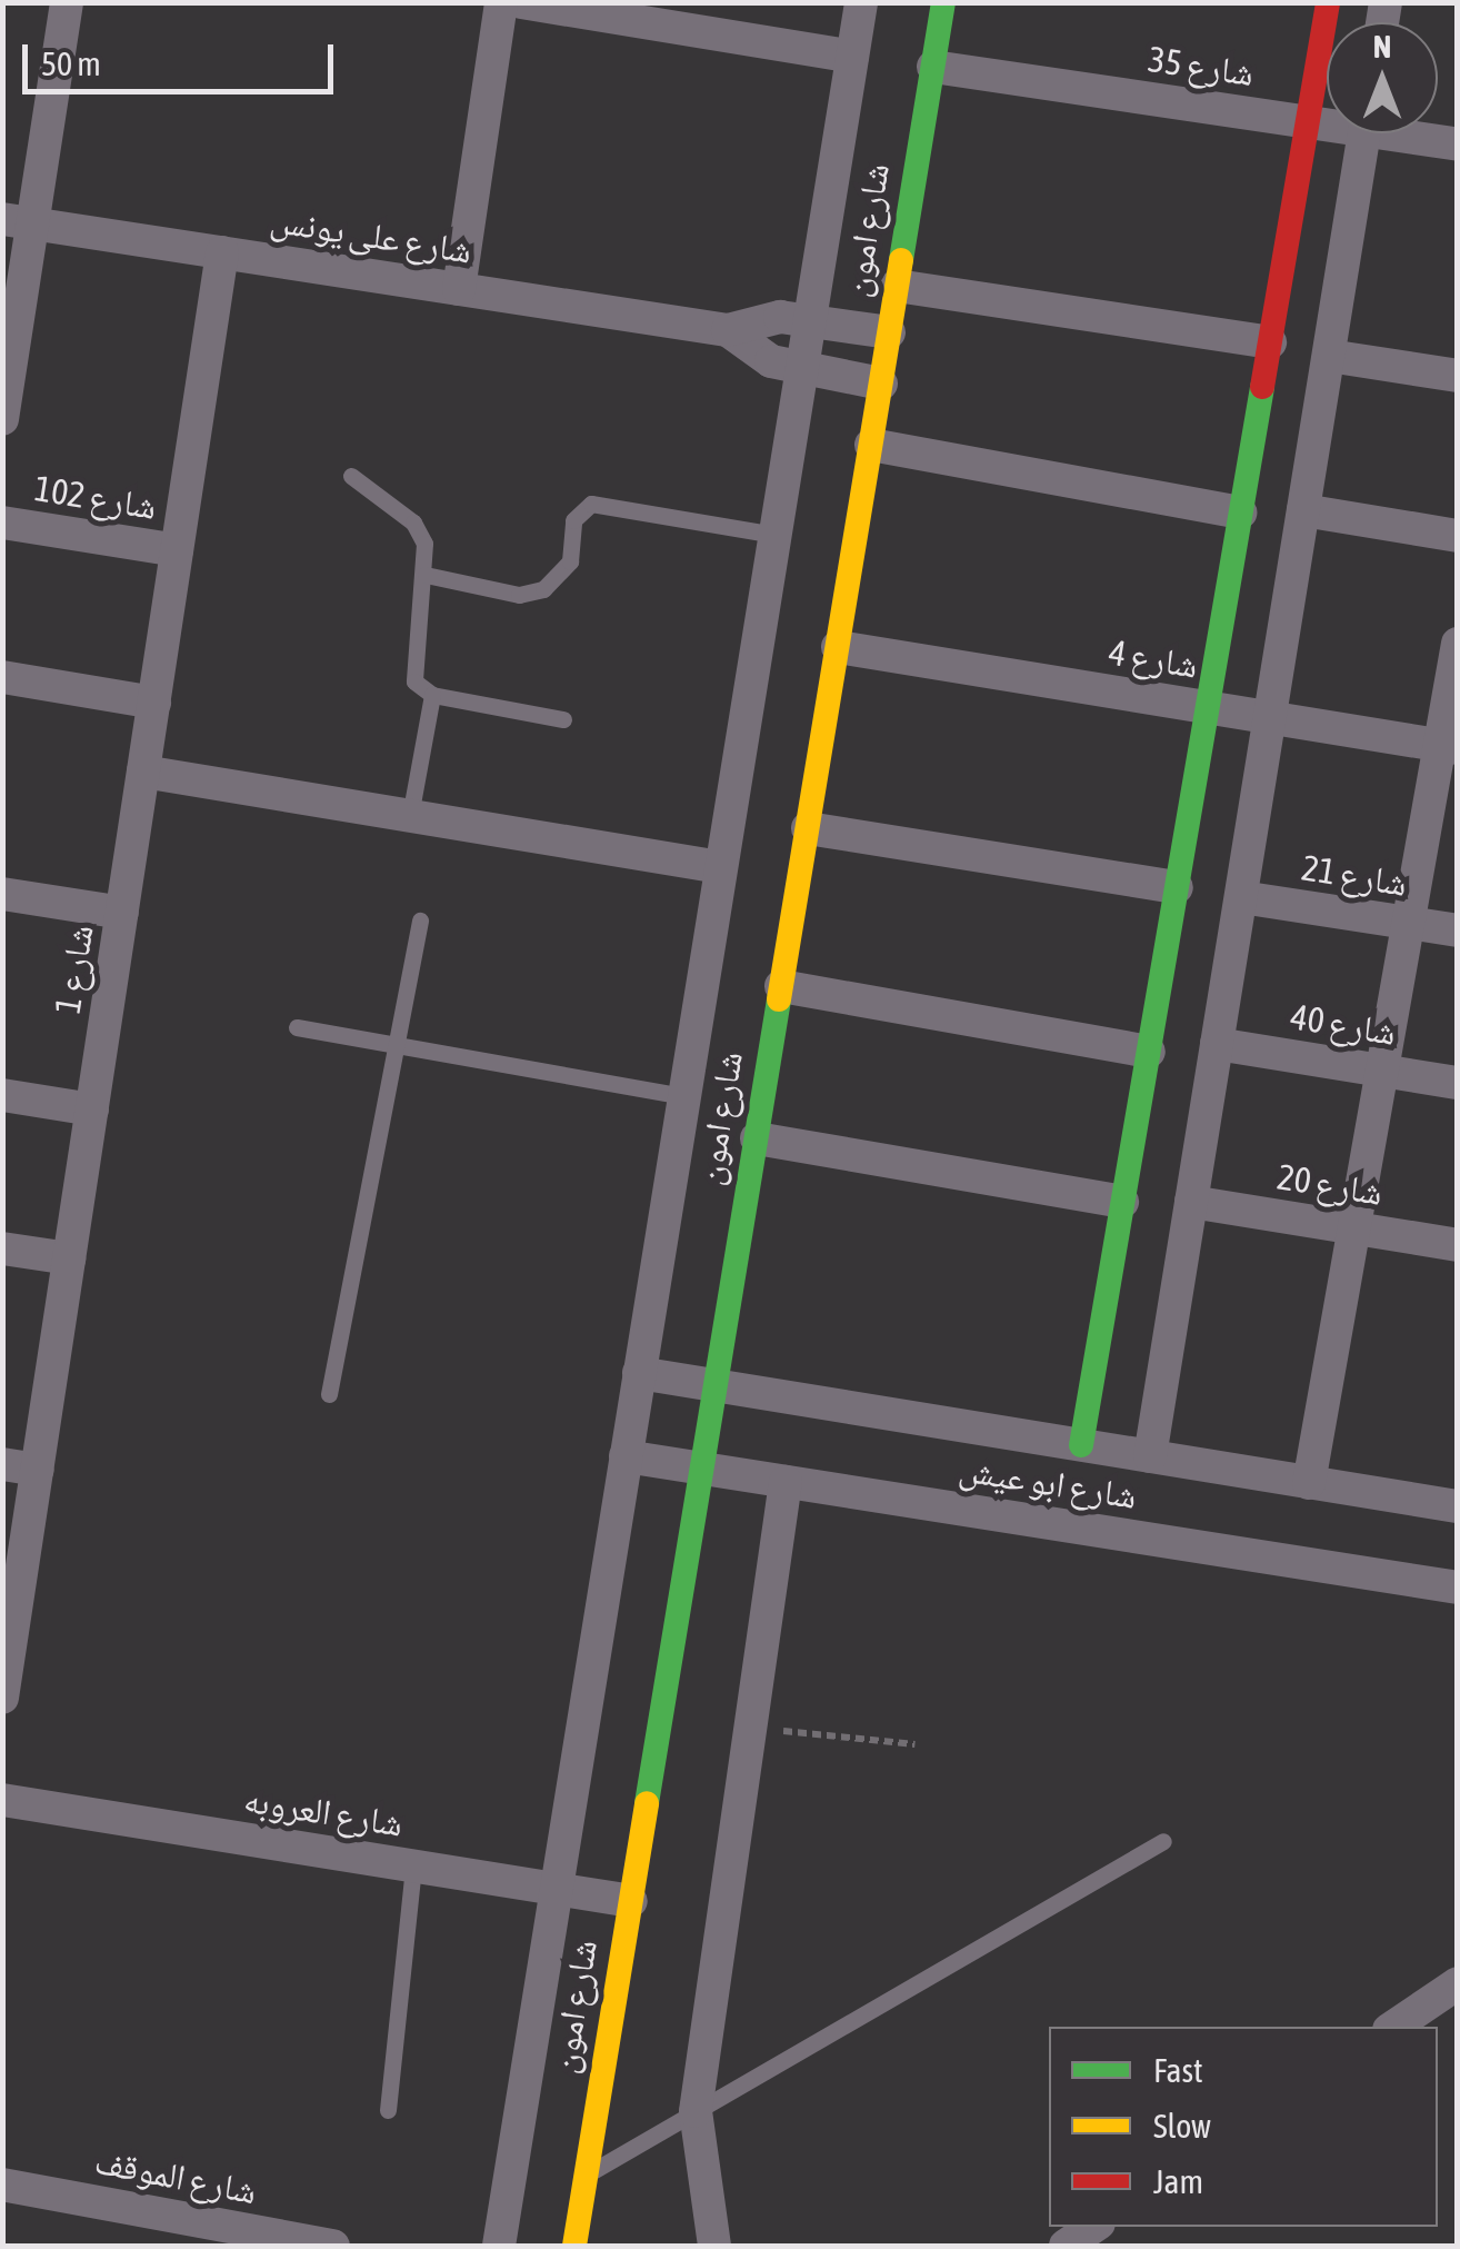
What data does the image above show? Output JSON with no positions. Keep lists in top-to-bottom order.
{
  "streets": {
    "street": [
      "شارع 35",
      "شارع امون",
      "شارع على يونس",
      "شارع 102",
      "شارع 4",
      "شارع 21",
      "شارع 1",
      "شارع 40",
      "شارع 20",
      "شارع ابو عيش",
      "شارع العروبه",
      "شارع الموقف"
    ]
  },
  "crossings": [
    ["شارع 35", "شارع امون"],
    ["شارع امون", "شارع على يونس"],
    ["شارع امون", "شارع 4"],
    ["شارع امون", "شارع ابو عيش"],
    ["شارع امون", "شارع العروبه"],
    ["شارع على يونس", "شارع 1"],
    ["شارع 102", "شارع 1"]
  ],
  "legend": ["Fast", "Slow", "Jam"],
  "scale_bar": "50 m",
  "north": "top"
}
